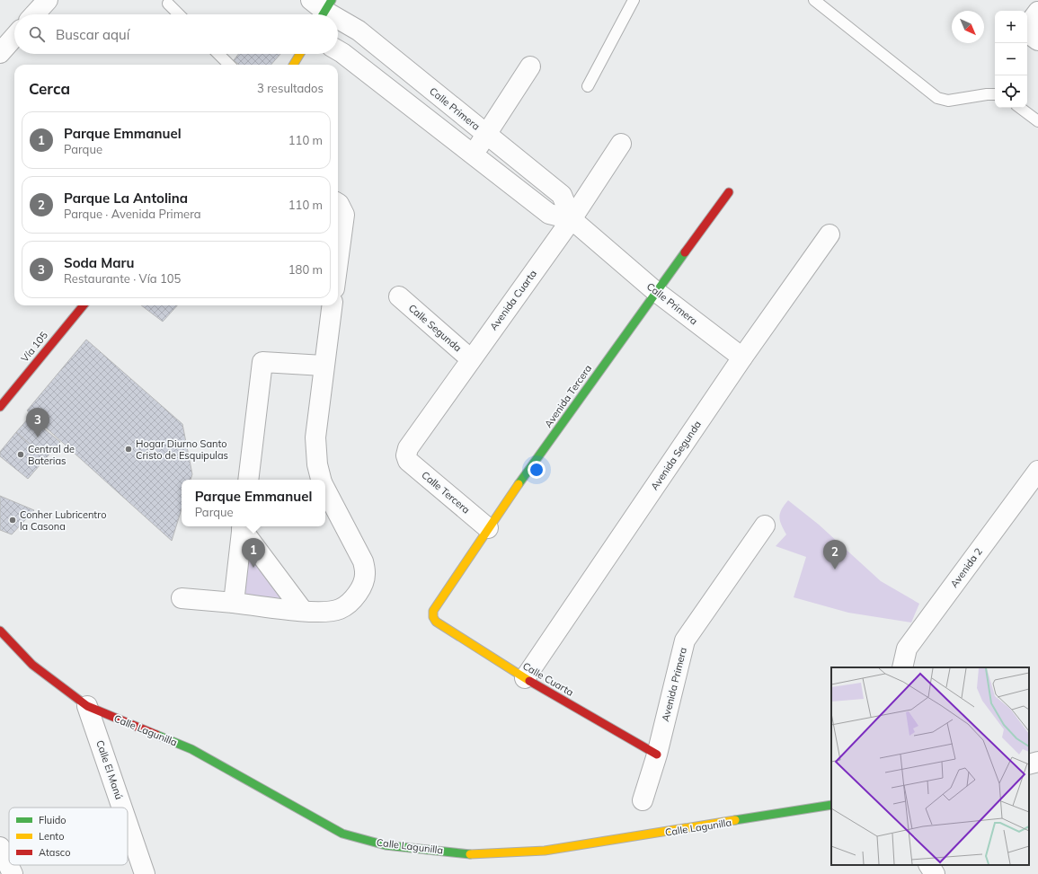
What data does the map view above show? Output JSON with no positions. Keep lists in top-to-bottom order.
{
  "streets": {
    "street": [
      "Calle Primera",
      "Avenida Cuarta",
      "Calle Segunda",
      "Vía 105",
      "Avenida Tercera",
      "Avenida Segunda",
      "Calle Tercera",
      "Avenida 2",
      "Calle Cuarta",
      "Avenida Primera",
      "Calle Lagunilla",
      "Calle El Manú"
    ]
  },
  "crossings": [
    ["Calle Primera", "Avenida Cuarta"],
    ["Calle Primera", "Avenida Tercera"],
    ["Calle Primera", "Avenida Segunda"],
    ["Avenida Cuarta", "Calle Segunda"],
    ["Avenida Cuarta", "Calle Tercera"],
    ["Avenida Tercera", "Calle Tercera"],
    ["Avenida Tercera", "Calle Cuarta"],
    ["Avenida Segunda", "Calle Cuarta"],
    ["Calle Cuarta", "Avenida Primera"],
    ["Calle Lagunilla", "Calle El Manú"]
  ],
  "places": ["Hogar Diurno Santo Cristo de Esquipulas", "Central de Baterias", "Conher Lubricentro la Casona"],
  "legend": ["Fluido", "Lento", "Atasco"],
  "north": "bottom right",
  "page": {
    "map_buttons": ["+", "−"],
    "search": "Buscar aquí",
    "heading": ["Cerca", "3 resultados"],
    "list": [
      {
        "mark": "1",
        "name": "Parque Emmanuel",
        "note": "Parque",
        "value": "110 m"
      },
      {
        "mark": "2",
        "name": "Parque La Antolina",
        "note": "Parque · Avenida Primera",
        "value": "110 m"
      },
      {
        "mark": "3",
        "name": "Soda Maru",
        "note": "Restaurante · Vía 105",
        "value": "180 m"
      }
    ],
    "pins": ["3", "1", "2"],
    "popup": ["Parque Emmanuel", "Parque"]
  }
}
